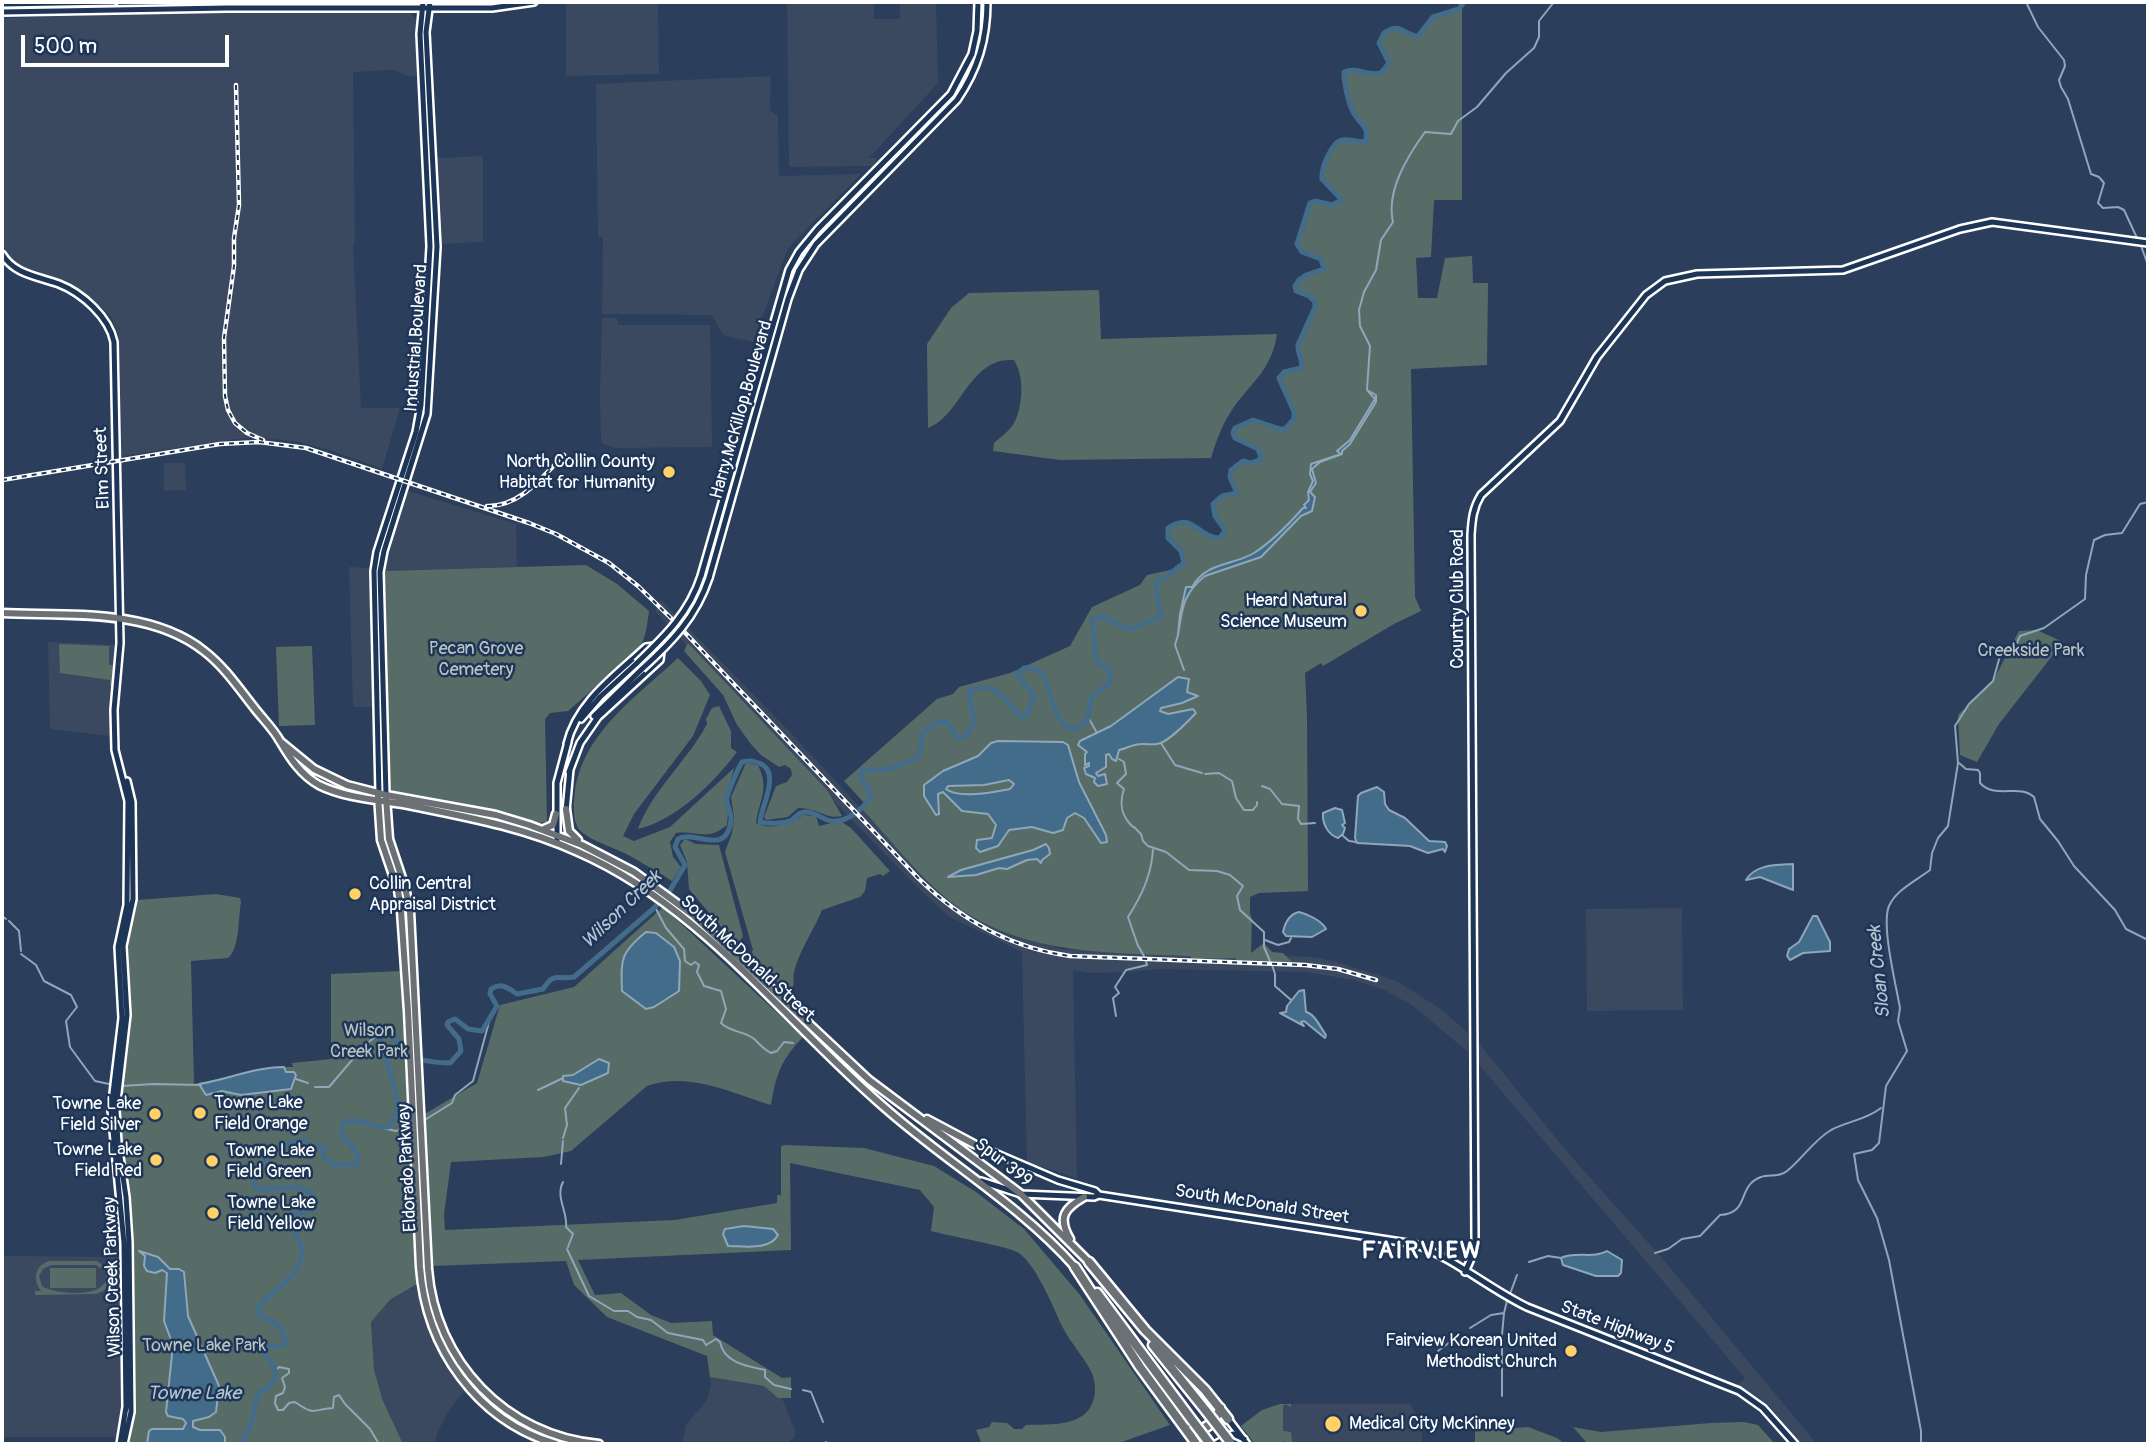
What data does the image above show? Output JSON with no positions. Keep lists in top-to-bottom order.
{
  "streets": {
    "main road": [
      "Industrial Boulevard",
      "Harry McKillop Boulevard",
      "Elm Street",
      "Country Club Road",
      "South McDonald Street",
      "Spur 399",
      "Eldorado Parkway",
      "Wilson Creek Parkway",
      "State Highway 5"
    ]
  },
  "crossings": [
    ["Industrial Boulevard", "South McDonald Street"],
    ["Industrial Boulevard", "Eldorado Parkway"],
    ["Harry McKillop Boulevard", "South McDonald Street"],
    ["Elm Street", "South McDonald Street"],
    ["Elm Street", "Wilson Creek Parkway"],
    ["Country Club Road", "State Highway 5"],
    ["South McDonald Street", "Spur 399"],
    ["South McDonald Street", "Eldorado Parkway"],
    ["South McDonald Street", "State Highway 5"]
  ],
  "districts": ["FAIRVIEW"],
  "water": ["Wilson Creek", "Sloan Creek", "Towne Lake"],
  "parks": [
    "Pecan Grove Cemetery",
    "Creekside Park",
    "Wilson Creek Park",
    "Towne Lake Park"
  ],
  "places": [
    "North Collin County Habitat for Humanity",
    "Heard Natural Science Museum",
    "Collin Central Appraisal District",
    "Towne Lake Field Orange",
    "Towne Lake Field Silver",
    "Towne Lake Field Red",
    "Towne Lake Field Green",
    "Towne Lake Field Yellow",
    "Fairview Korean United Methodist Church",
    "Medical City McKinney"
  ],
  "scale_bar": "500 m"
}
